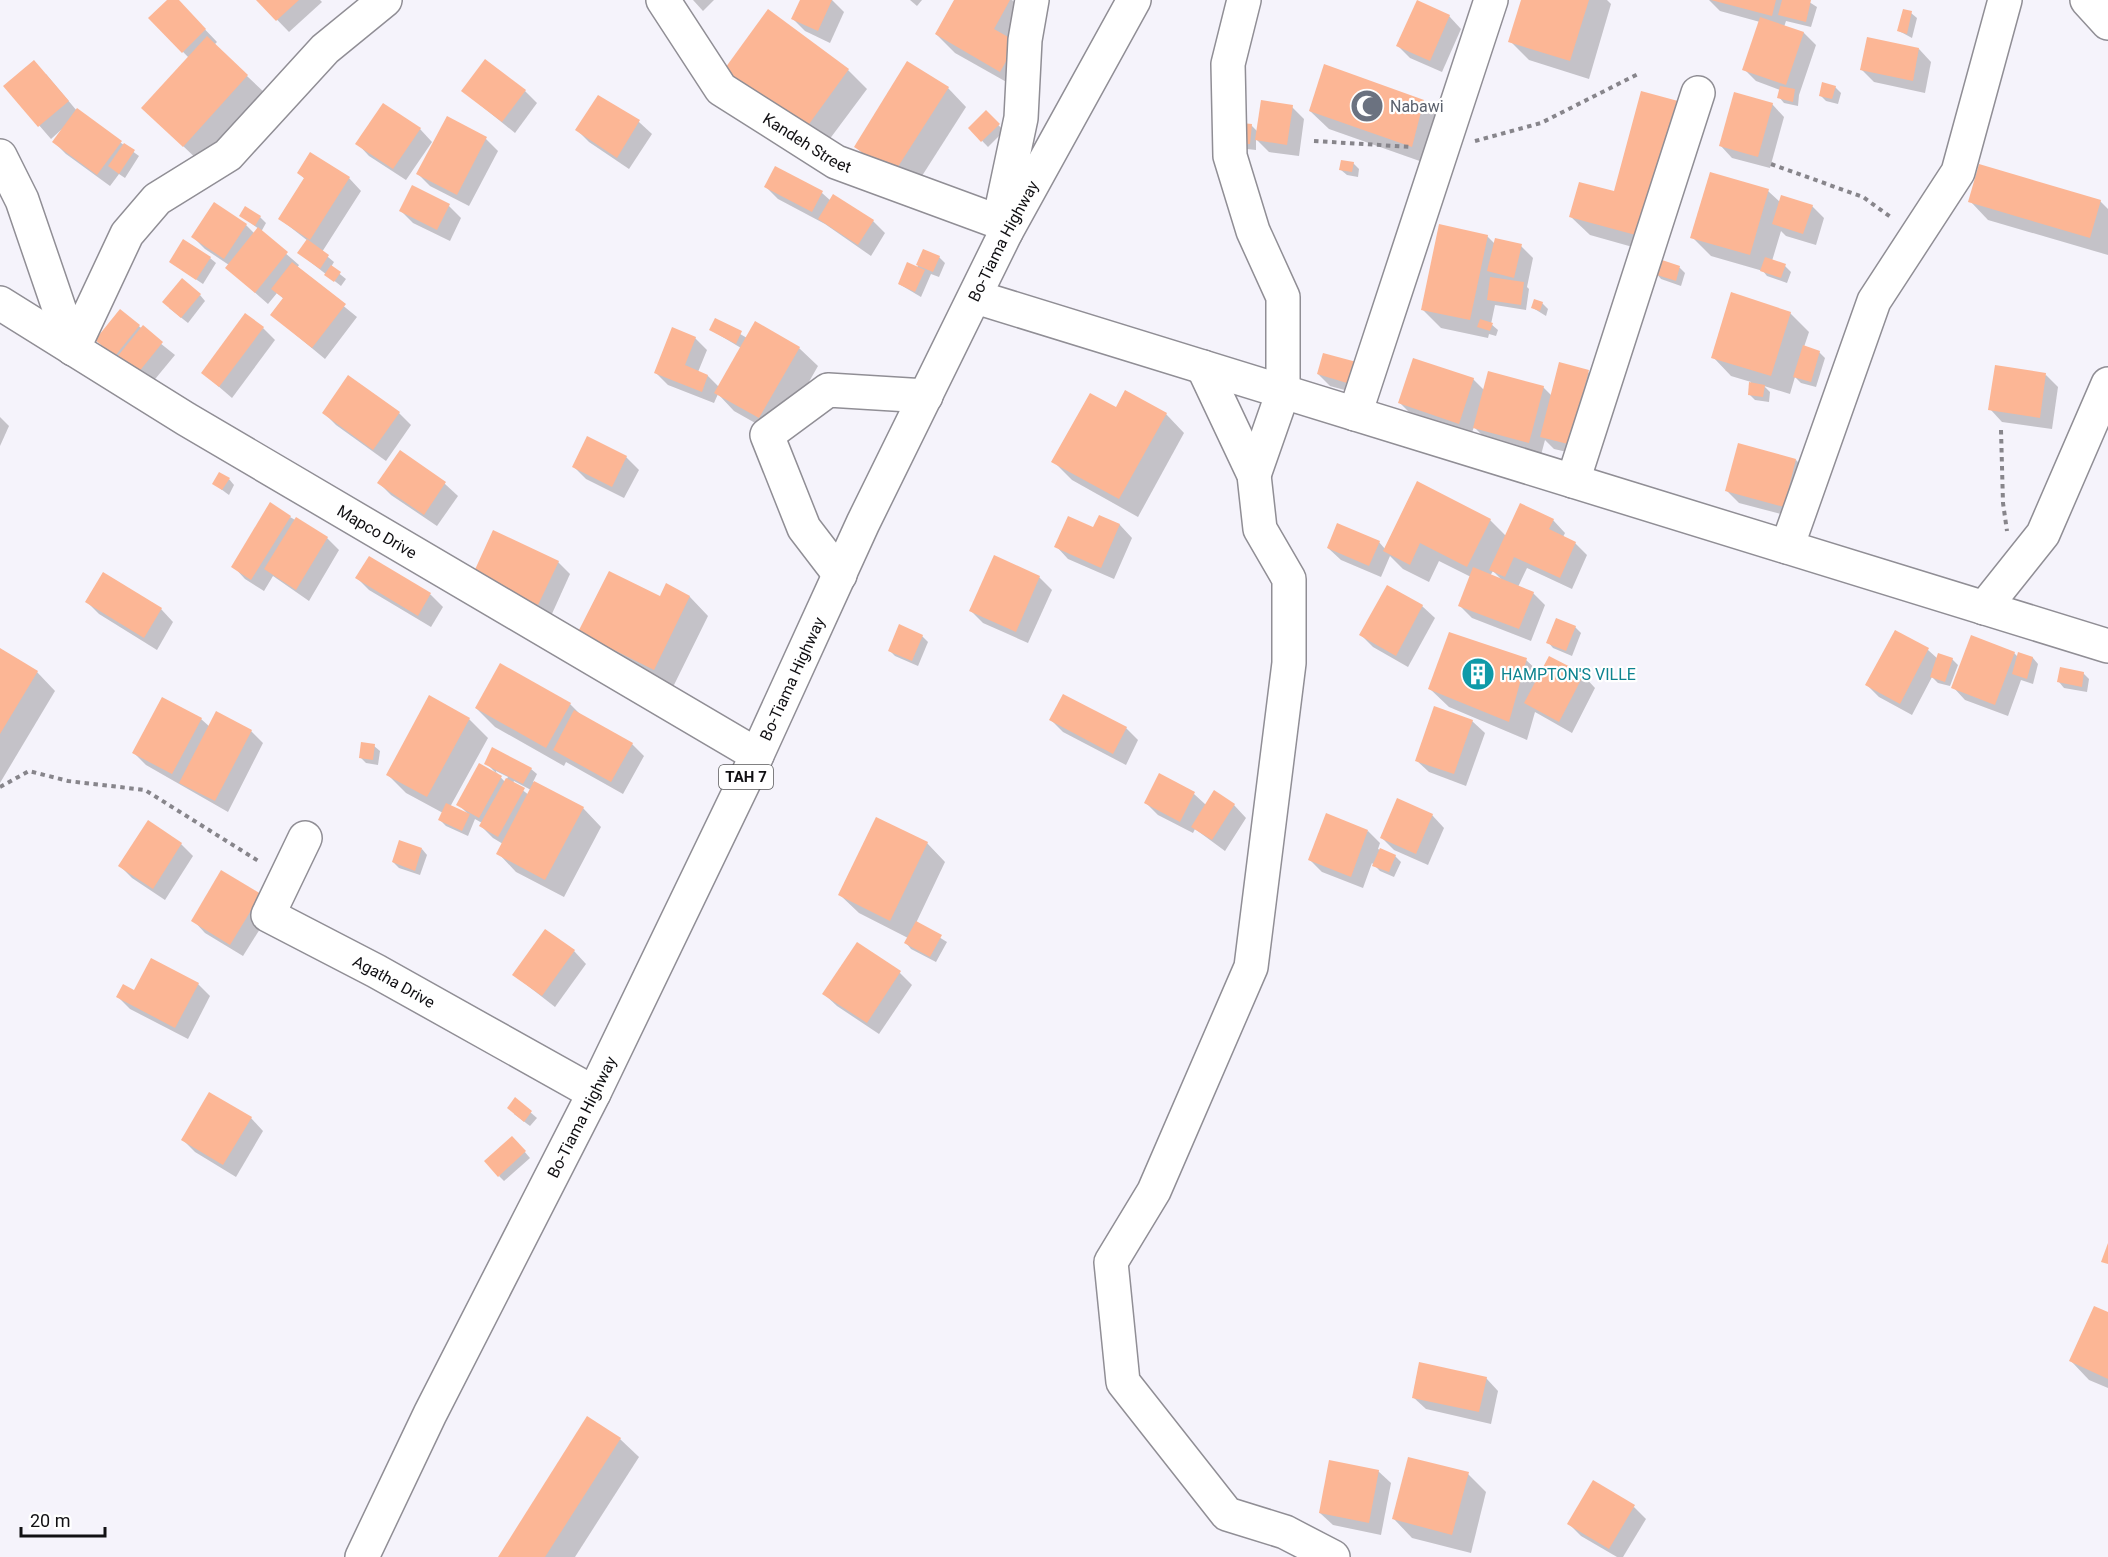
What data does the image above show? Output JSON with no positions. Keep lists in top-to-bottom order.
{
  "streets": {
    "main road": [
      "Kandeh Street",
      "Bo-Tiama Highway",
      "Mapco Drive",
      "TAH 7",
      "Agatha Drive"
    ]
  },
  "crossings": [
    ["Kandeh Street", "Bo-Tiama Highway"],
    ["Bo-Tiama Highway", "Mapco Drive"],
    ["Bo-Tiama Highway", "Agatha Drive"]
  ],
  "places": {
    "mosque": ["Nabawi"],
    "building": ["HAMPTON'S VILLE"]
  },
  "scale_bar": "20 m"
}
